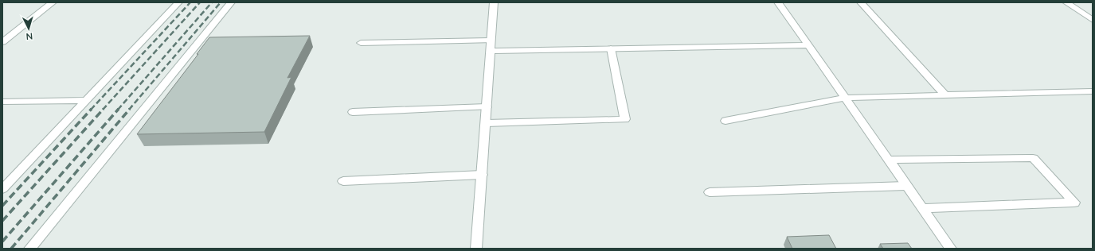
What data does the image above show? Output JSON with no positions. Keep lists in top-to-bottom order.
{
  "north": "bottom"
}
